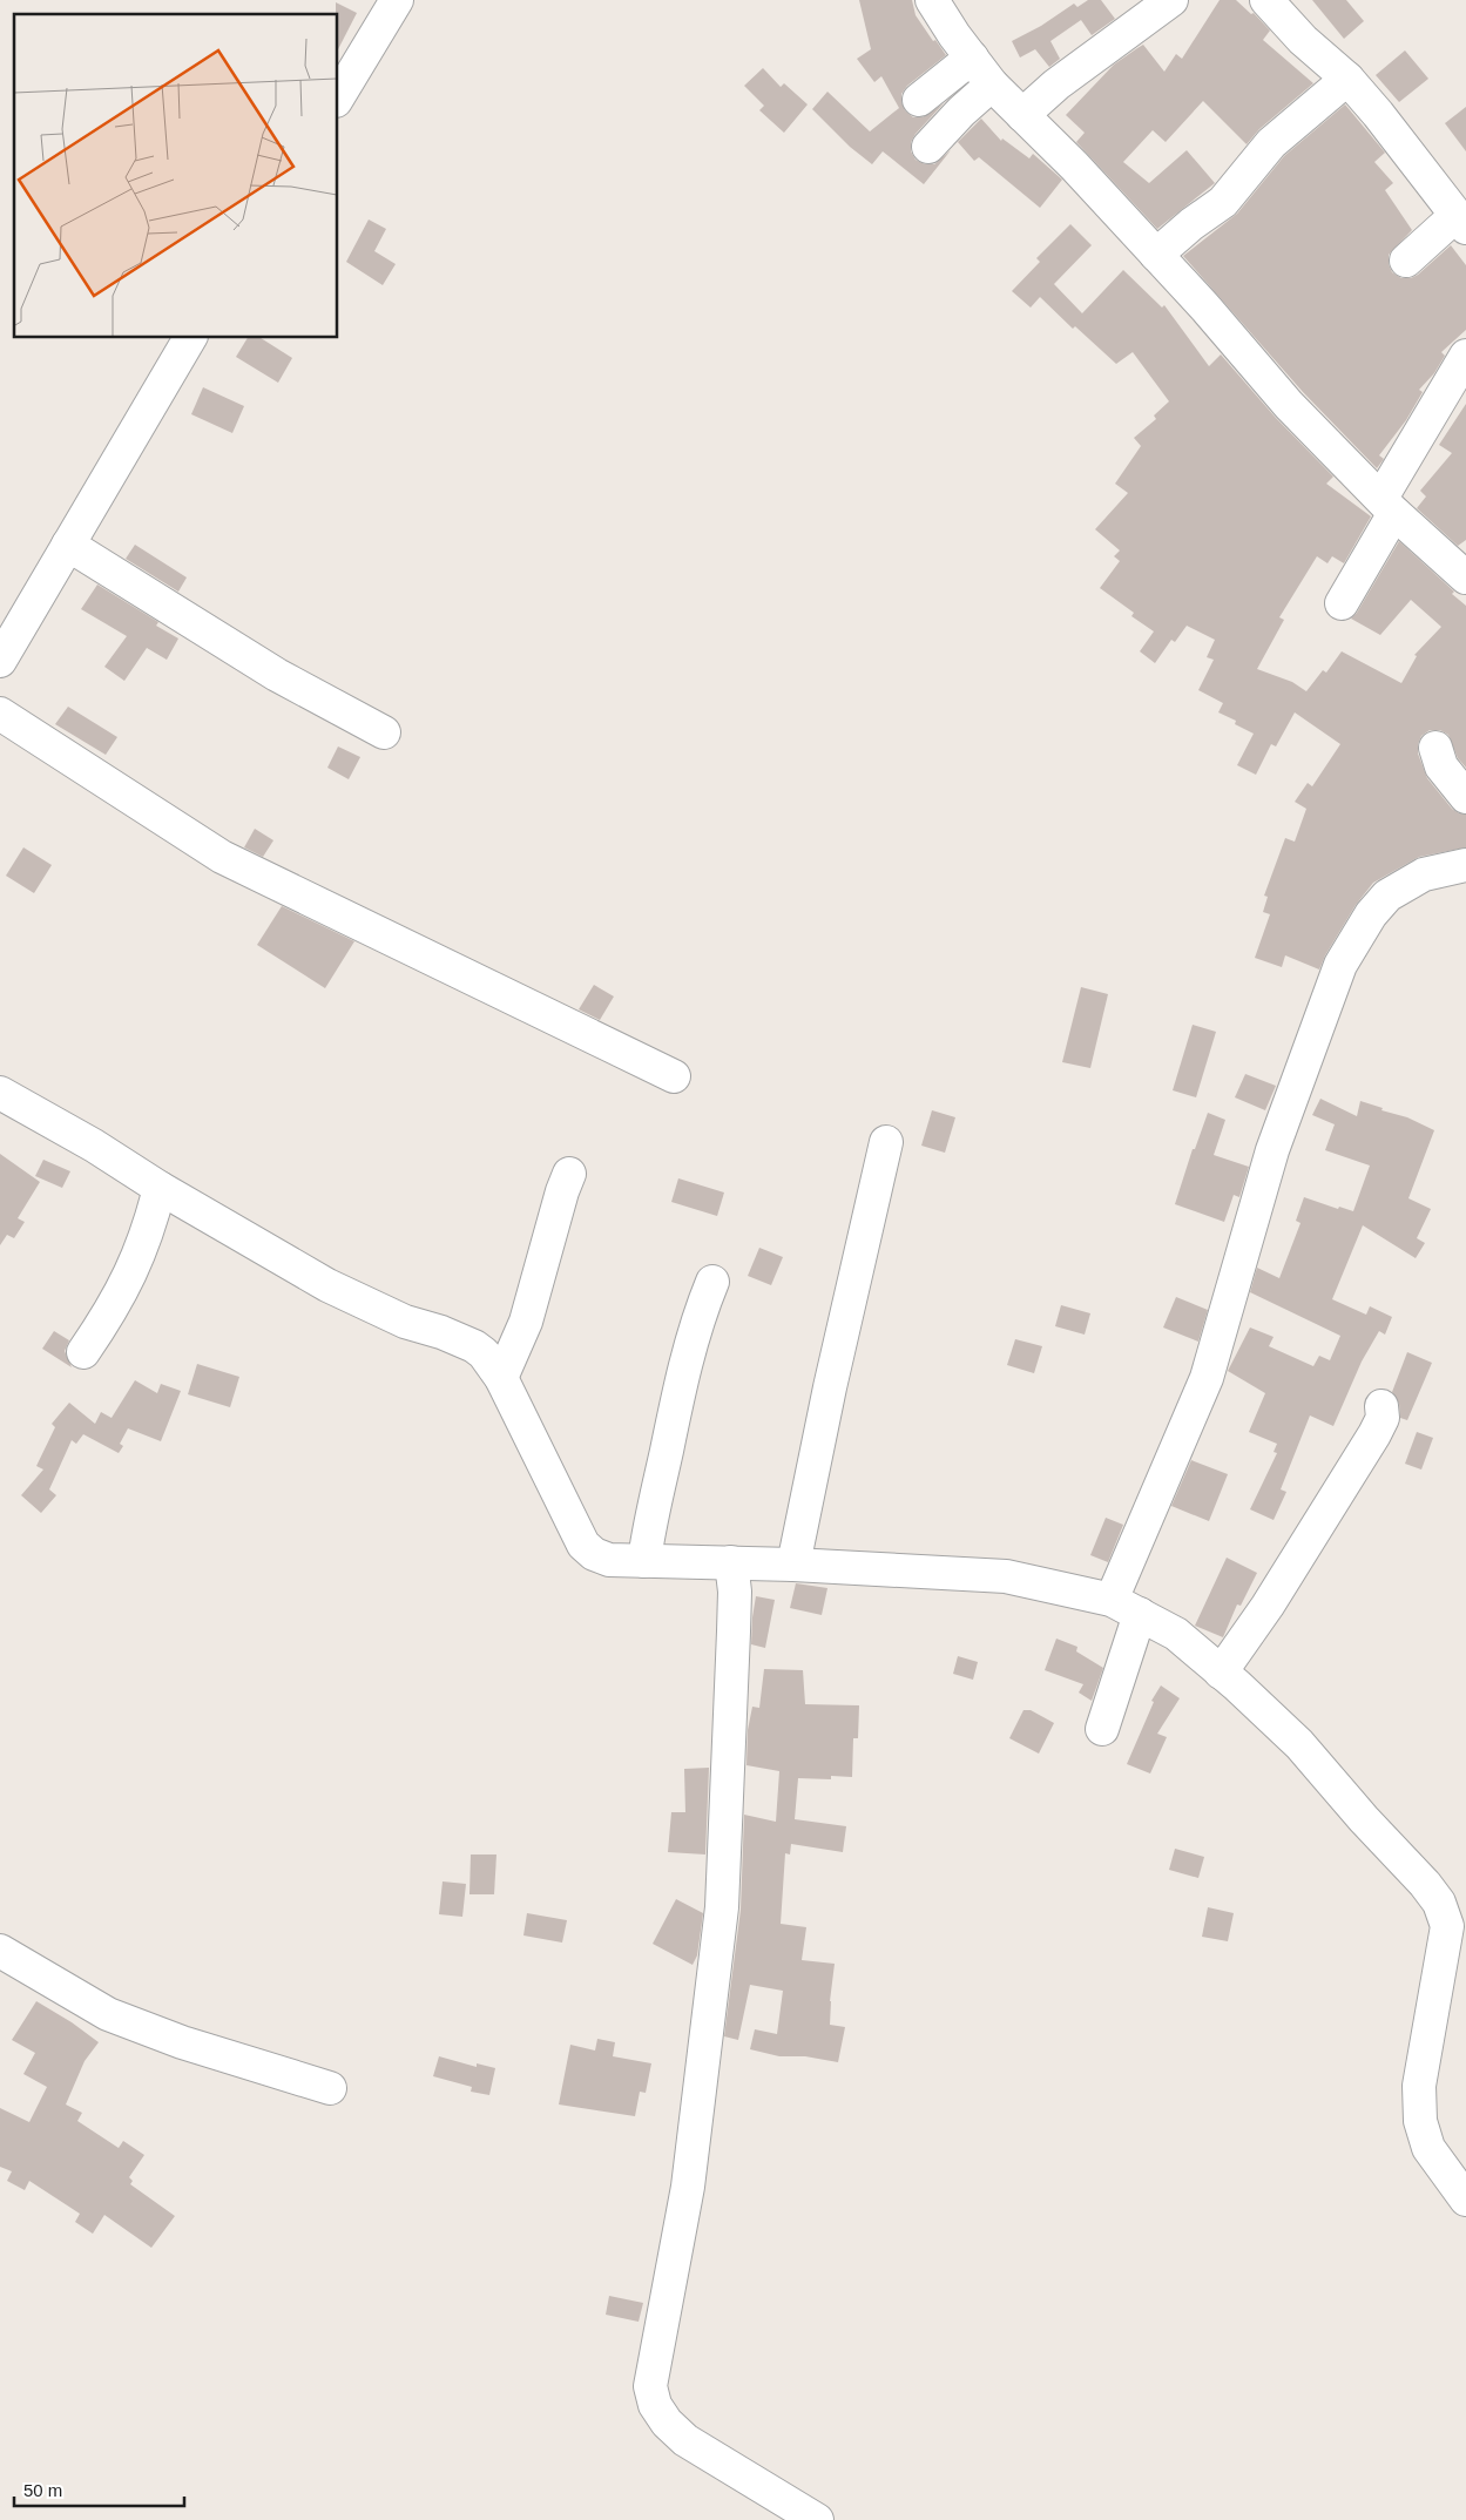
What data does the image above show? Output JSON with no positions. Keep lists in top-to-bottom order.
{
  "scale_bar": "50 m"
}
